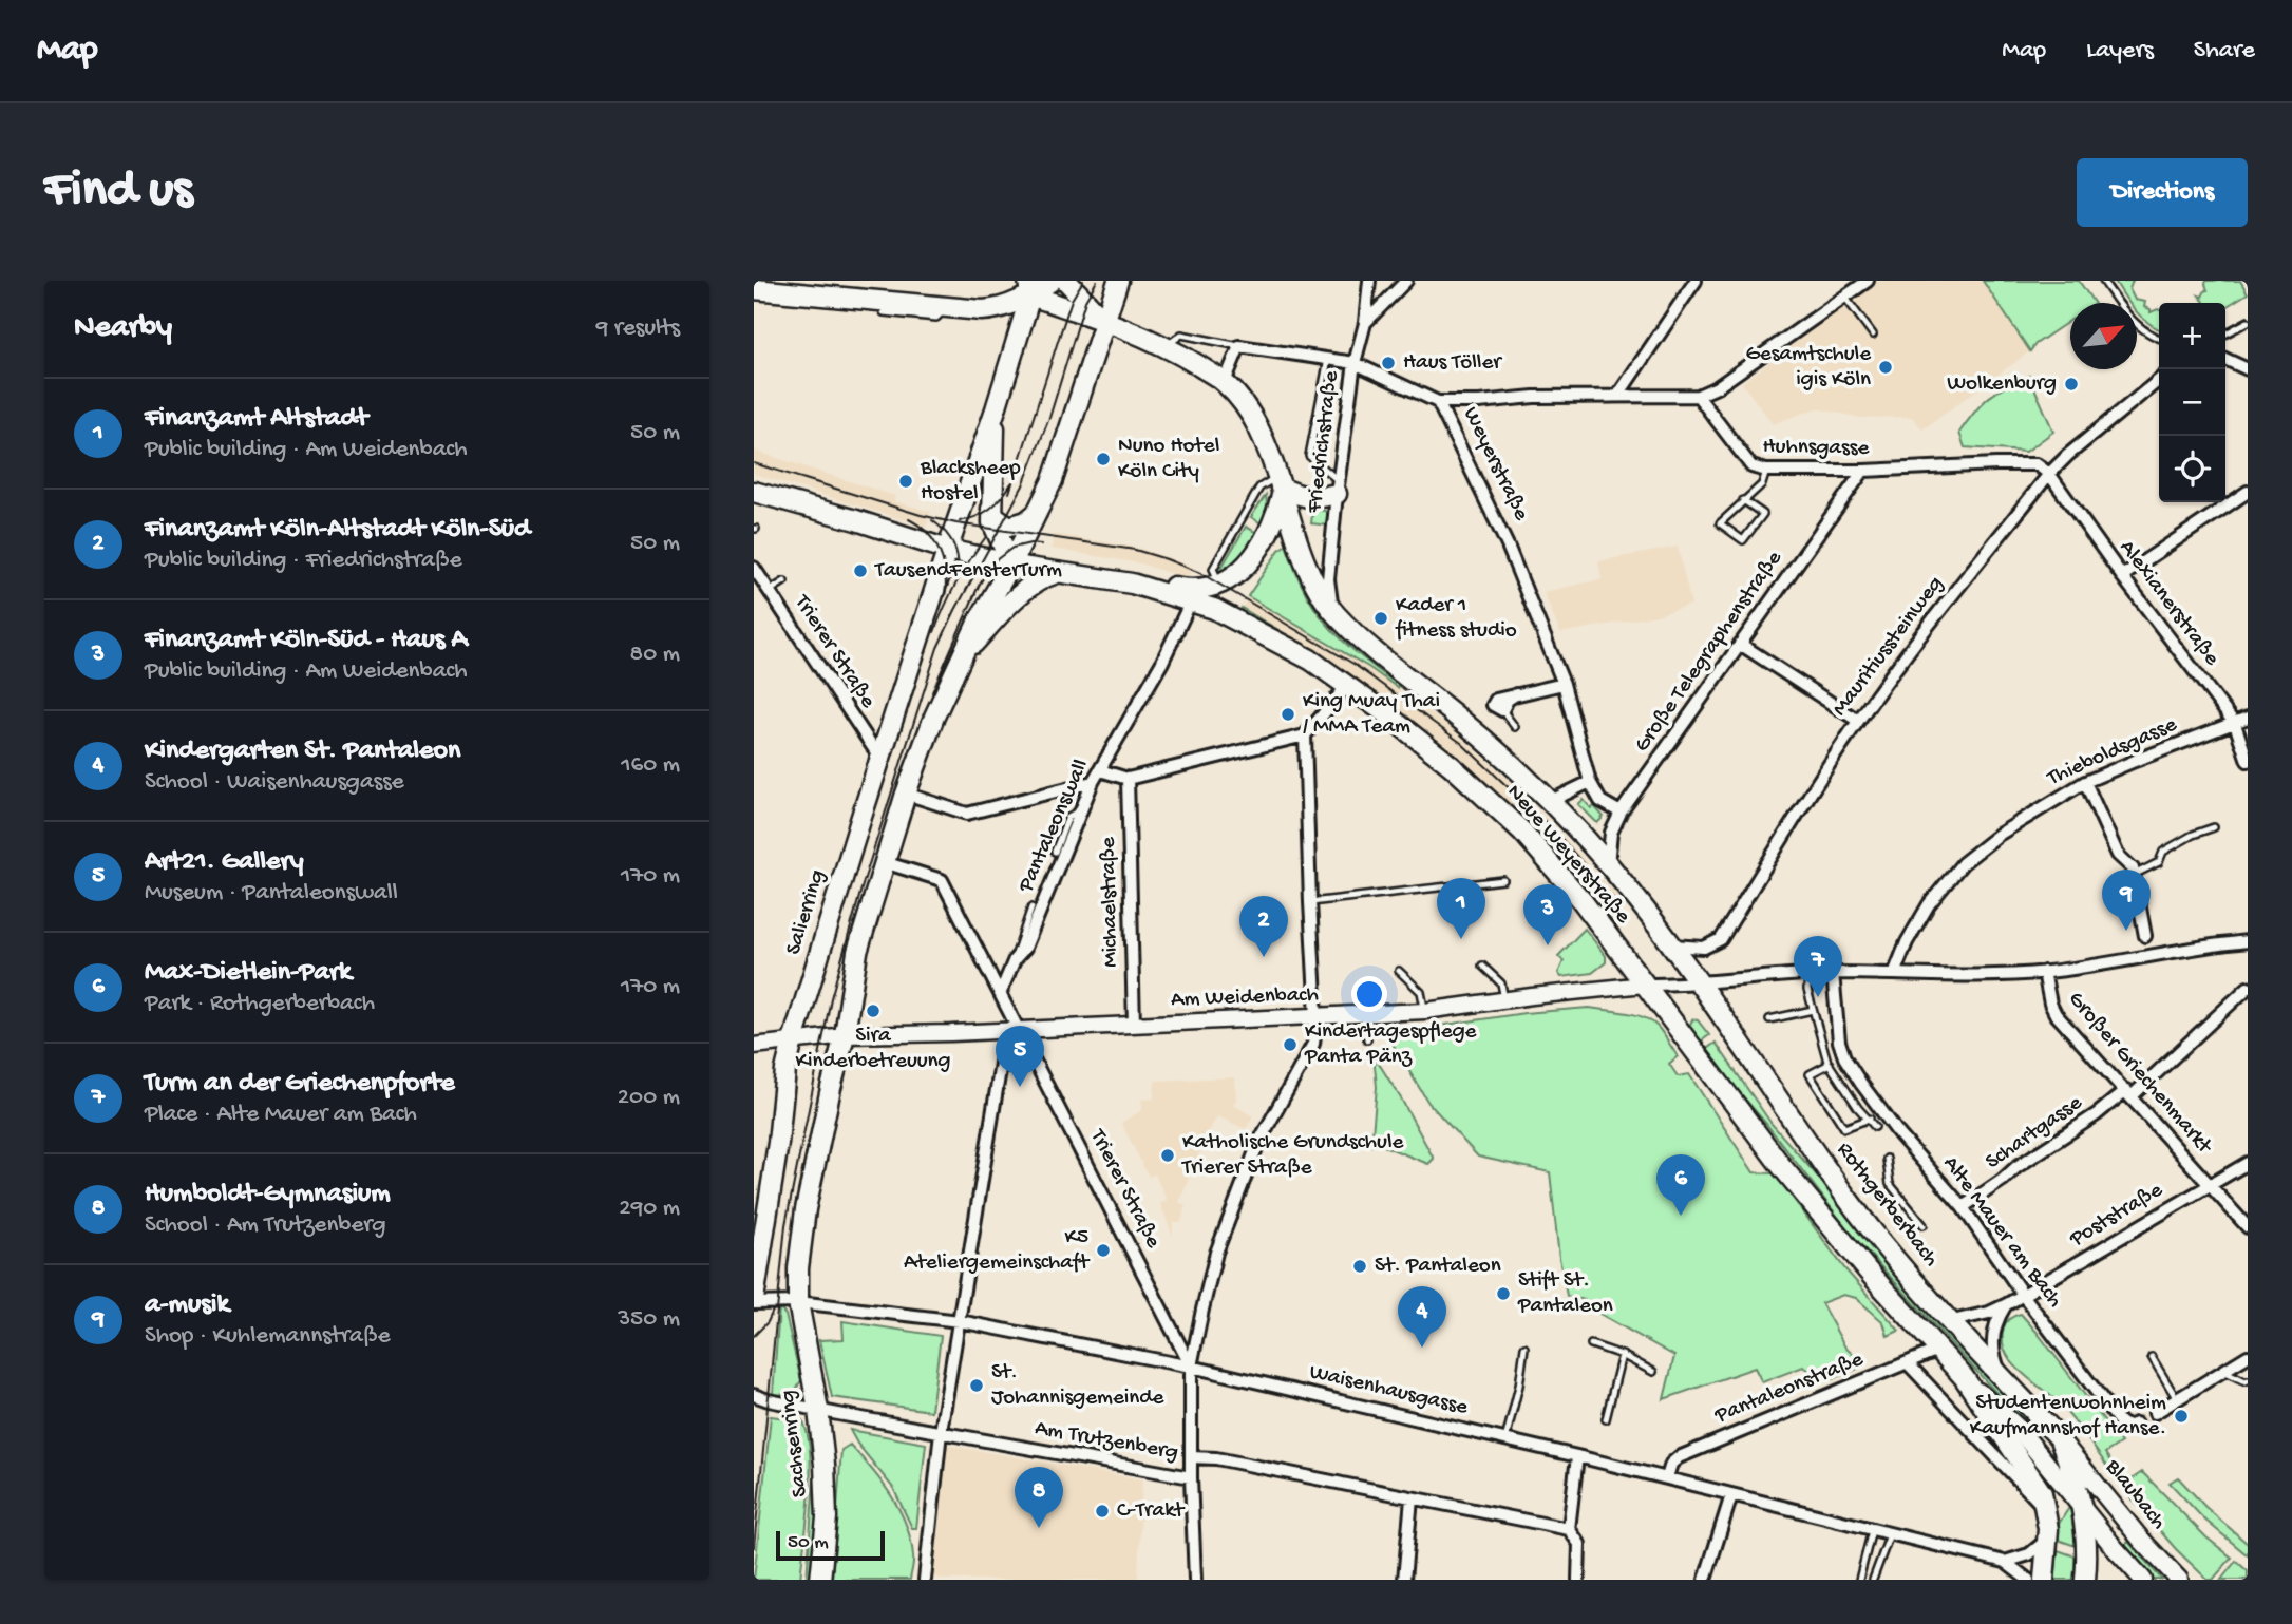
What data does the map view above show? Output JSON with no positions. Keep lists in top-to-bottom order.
{
  "streets": {
    "main road": [
      "Neue Weyerstraße",
      "Salierring",
      "Rothgerberbach",
      "Sachsenring",
      "Blaubach"
    ],
    "street": [
      "Friedrichstraße",
      "Huhnsgasse",
      "Weyerstraße",
      "Alexianerstraße",
      "Mauritiussteinweg",
      "Trierer Straße",
      "Große Telegraphenstraße",
      "Thieboldsgasse",
      "Pantaleonswall",
      "Michaelstraße",
      "Am Weidenbach",
      "Großer Griechenmarkt",
      "Schartgasse",
      "Poststraße",
      "Alte Mauer am Bach",
      "Pantaleonstraße",
      "Waisenhausgasse",
      "Am Trutzenberg"
    ]
  },
  "crossings": [
    ["Friedrichstraße", "Weyerstraße"],
    ["Friedrichstraße", "Neue Weyerstraße"],
    ["Huhnsgasse", "Alexianerstraße"],
    ["Huhnsgasse", "Mauritiussteinweg"],
    ["Huhnsgasse", "Große Telegraphenstraße"],
    ["Weyerstraße", "Große Telegraphenstraße"],
    ["Alexianerstraße", "Mauritiussteinweg"],
    ["Alexianerstraße", "Thieboldsgasse"],
    ["Mauritiussteinweg", "Neue Weyerstraße"],
    ["Trierer Straße", "Salierring"],
    ["Trierer Straße", "Am Weidenbach"],
    ["Trierer Straße", "Waisenhausgasse"],
    ["Große Telegraphenstraße", "Neue Weyerstraße"],
    ["Pantaleonswall", "Neue Weyerstraße"],
    ["Neue Weyerstraße", "Salierring"],
    ["Neue Weyerstraße", "Am Weidenbach"],
    ["Neue Weyerstraße", "Rothgerberbach"],
    ["Michaelstraße", "Am Weidenbach"],
    ["Salierring", "Am Weidenbach"],
    ["Salierring", "Waisenhausgasse"],
    ["Großer Griechenmarkt", "Schartgasse"],
    ["Großer Griechenmarkt", "Poststraße"],
    ["Schartgasse", "Alte Mauer am Bach"],
    ["Rothgerberbach", "Poststraße"],
    ["Rothgerberbach", "Blaubach"],
    ["Poststraße", "Alte Mauer am Bach"],
    ["Pantaleonstraße", "Waisenhausgasse"],
    ["Waisenhausgasse", "Sachsenring"],
    ["Am Trutzenberg", "Sachsenring"]
  ],
  "places": [
    "Haus Töller",
    "Gesamtschule igis Köln",
    "Wolkenburg",
    "Nuno Hotel Köln City",
    "Blacksheep Hostel",
    "TausendFensterTurm",
    "Kader 1 fitness studio",
    "King Muay Thai / MMA Team",
    "Sira Kinderbetreuung",
    "Kindertagespflege Panta Pänz",
    "Katholische Grundschule Trierer Straße",
    "K5 Ateliergemeinschaft",
    "St. Pantaleon",
    "Stift St. Pantaleon",
    "St. Johannisgemeinde",
    "Studentenwohnheim Kaufmannshof Hanse.",
    "C-Trakt"
  ],
  "scale_bar": "50 m",
  "north": "top right",
  "page": {
    "header": "Map",
    "nav": ["Map", "Layers", "Share"],
    "buttons": "Directions",
    "title": "Find us",
    "heading": ["Nearby", "9 results"],
    "map_buttons": ["+", "−"],
    "list": [
      {
        "mark": "1",
        "name": "Finanzamt Altstadt",
        "note": "Public building · Am Weidenbach",
        "value": "50 m"
      },
      {
        "mark": "2",
        "name": "Finanzamt Köln-Altstadt Köln-Süd",
        "note": "Public building · Friedrichstraße",
        "value": "50 m"
      },
      {
        "mark": "3",
        "name": "Finanzamt Köln-Süd - Haus A",
        "note": "Public building · Am Weidenbach",
        "value": "80 m"
      },
      {
        "mark": "4",
        "name": "Kindergarten St. Pantaleon",
        "note": "School · Waisenhausgasse",
        "value": "160 m"
      },
      {
        "mark": "5",
        "name": "Art21. Gallery",
        "note": "Museum · Pantaleonswall",
        "value": "170 m"
      },
      {
        "mark": "6",
        "name": "Max-Dietlein-Park",
        "note": "Park · Rothgerberbach",
        "value": "170 m"
      },
      {
        "mark": "7",
        "name": "Turm an der Griechenpforte",
        "note": "Place · Alte Mauer am Bach",
        "value": "200 m"
      },
      {
        "mark": "8",
        "name": "Humboldt-Gymnasium",
        "note": "School · Am Trutzenberg",
        "value": "290 m"
      },
      {
        "mark": "9",
        "name": "a-musik",
        "note": "Shop · Kuhlemannstraße",
        "value": "350 m"
      }
    ],
    "pins": [
      "9",
      "1",
      "3",
      "2",
      "7",
      "5",
      "6",
      "4",
      "8"
    ],
    "scale": "50 m"
  }
}
